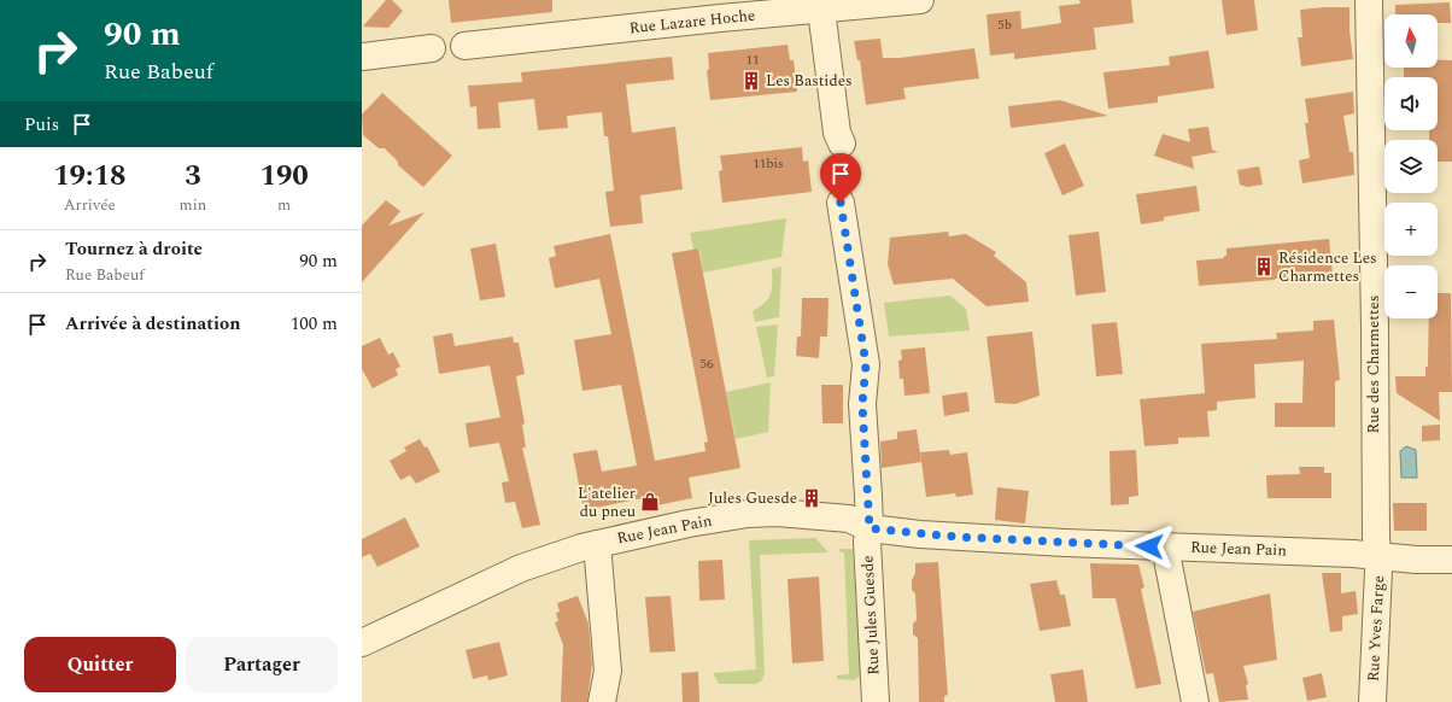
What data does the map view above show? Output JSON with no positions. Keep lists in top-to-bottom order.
{
  "streets": {
    "street": [
      "Rue Lazare Hoche",
      "Rue des Charmettes",
      "Rue Jean Pain",
      "Rue Jules Guesde",
      "Rue Yves Farge"
    ]
  },
  "crossings": [
    ["Rue des Charmettes", "Rue Jean Pain"],
    ["Rue des Charmettes", "Rue Yves Farge"],
    ["Rue Jean Pain", "Rue Jules Guesde"],
    ["Rue Jean Pain", "Rue Yves Farge"]
  ],
  "places": {
    "building": ["Les Bastides", "Résidence Les Charmettes", "Jules Guesde"],
    "shop": ["L'atelier du pneu"]
  },
  "house_numbers": [
    "5b",
    "11",
    "11bis",
    "56"
  ],
  "north": "top",
  "page": {
    "turn": ["90 m", "Rue Babeuf"],
    "map_buttons": ["+", "−"],
    "then": "Puis",
    "eta": [
      "19:18",
      "Arrivée",
      "3",
      "min",
      "190",
      "m"
    ],
    "list": [
      {
        "name": "Tournez à droite",
        "note": "Rue Babeuf",
        "value": "90 m"
      },
      {
        "name": "Arrivée à destination",
        "value": "100 m"
      }
    ],
    "buttons": ["Quitter", "Partager"]
  }
}
